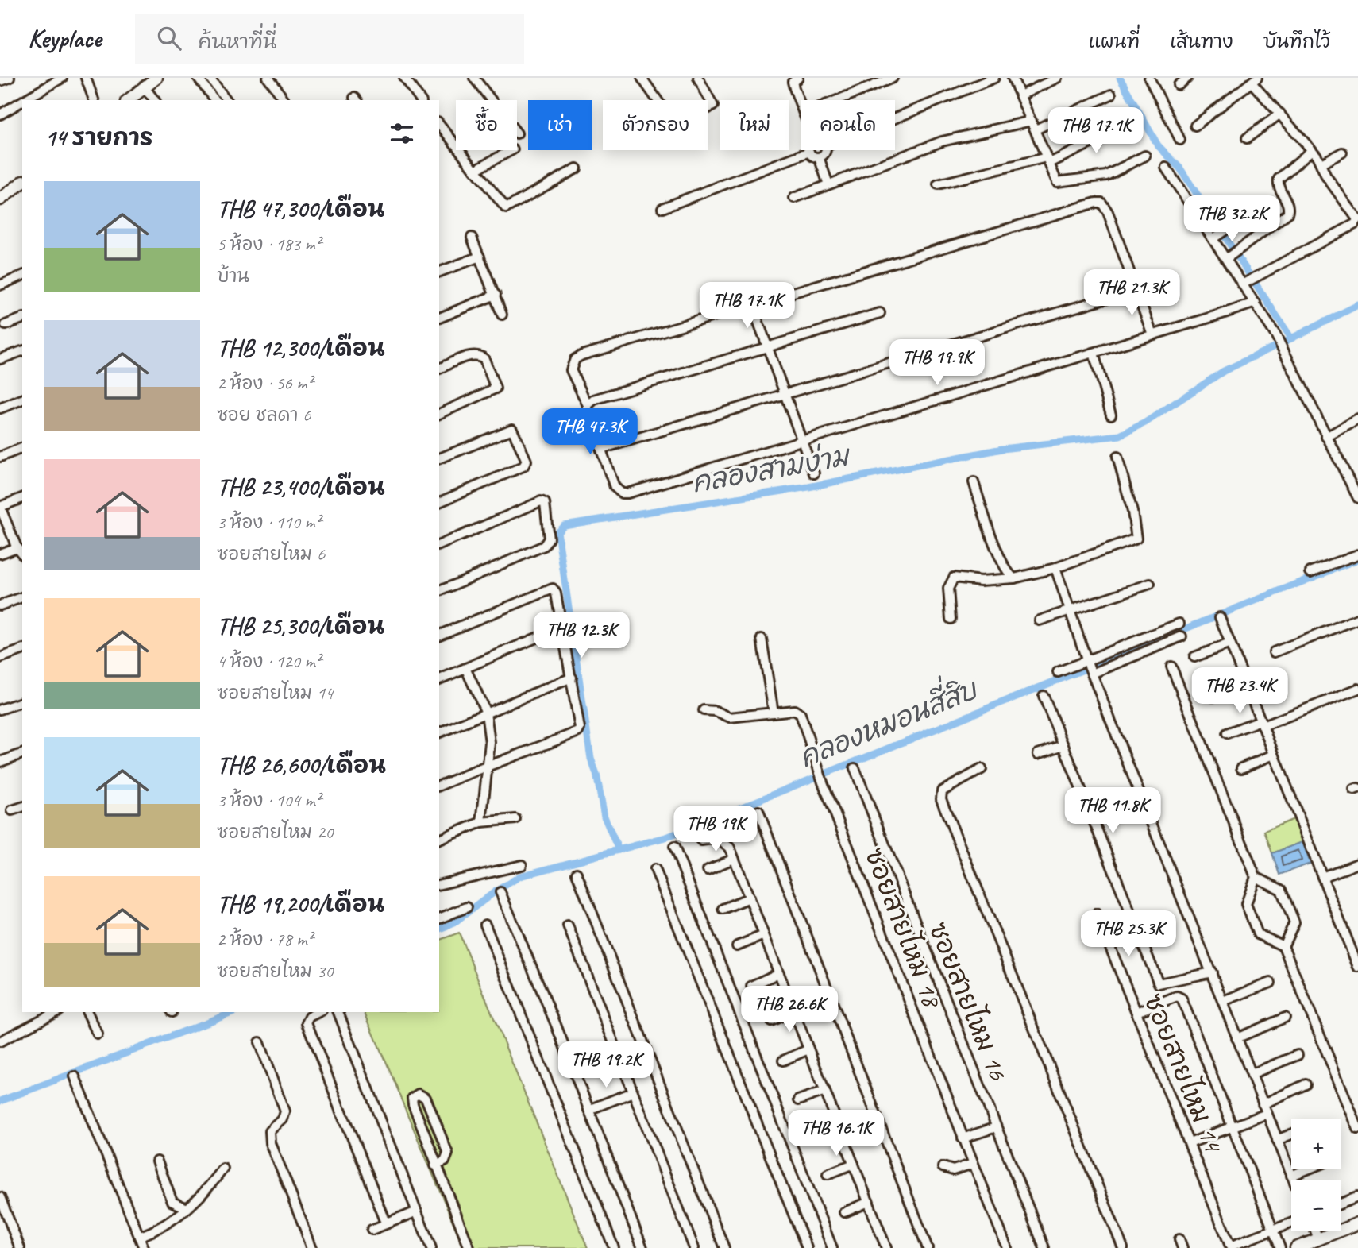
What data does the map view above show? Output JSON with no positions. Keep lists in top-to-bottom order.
{
  "streets": {
    "street": ["ซอยสายไหม 18", "ซอยสายไหม 16", "ซอยสายไหม 14"]
  },
  "water": ["คลองสามง่าม", "คลองหมอนสี่สิบ"],
  "page": {
    "header": "Keyplace",
    "search": "ค้นหาที่นี่",
    "nav": ["แผนที่", "เส้นทาง", "บันทึกไว้"],
    "chip": [
      "ซื้อ",
      "เช่า",
      "ตัวกรอง",
      "ใหม่",
      "คอนโด"
    ],
    "heading": "14 รายการ",
    "price": [
      "THB 17.1K",
      "THB 32.2K",
      "THB 21.3K",
      "THB 17.1K",
      "THB 19.9K",
      "THB 47.3K",
      "THB 12.3K",
      "THB 23.4K",
      "THB 11.8K",
      "THB 19K",
      "THB 25.3K",
      "THB 26.6K",
      "THB 19.2K",
      "THB 16.1K"
    ],
    "list": [
      {
        "name": "THB 47,300/เดือน",
        "note": "5 ห้อง · 183 m² · บ้าน"
      },
      {
        "name": "THB 12,300/เดือน",
        "note": "2 ห้อง · 56 m² · ซอย ชลดา 6"
      },
      {
        "name": "THB 23,400/เดือน",
        "note": "3 ห้อง · 110 m² · ซอยสายไหม 6"
      },
      {
        "name": "THB 25,300/เดือน",
        "note": "4 ห้อง · 120 m² · ซอยสายไหม 14"
      },
      {
        "name": "THB 26,600/เดือน",
        "note": "3 ห้อง · 104 m² · ซอยสายไหม 20"
      },
      {
        "name": "THB 19,200/เดือน",
        "note": "2 ห้อง · 78 m² · ซอยสายไหม 30"
      }
    ],
    "map_buttons": ["+", "−"]
  }
}
